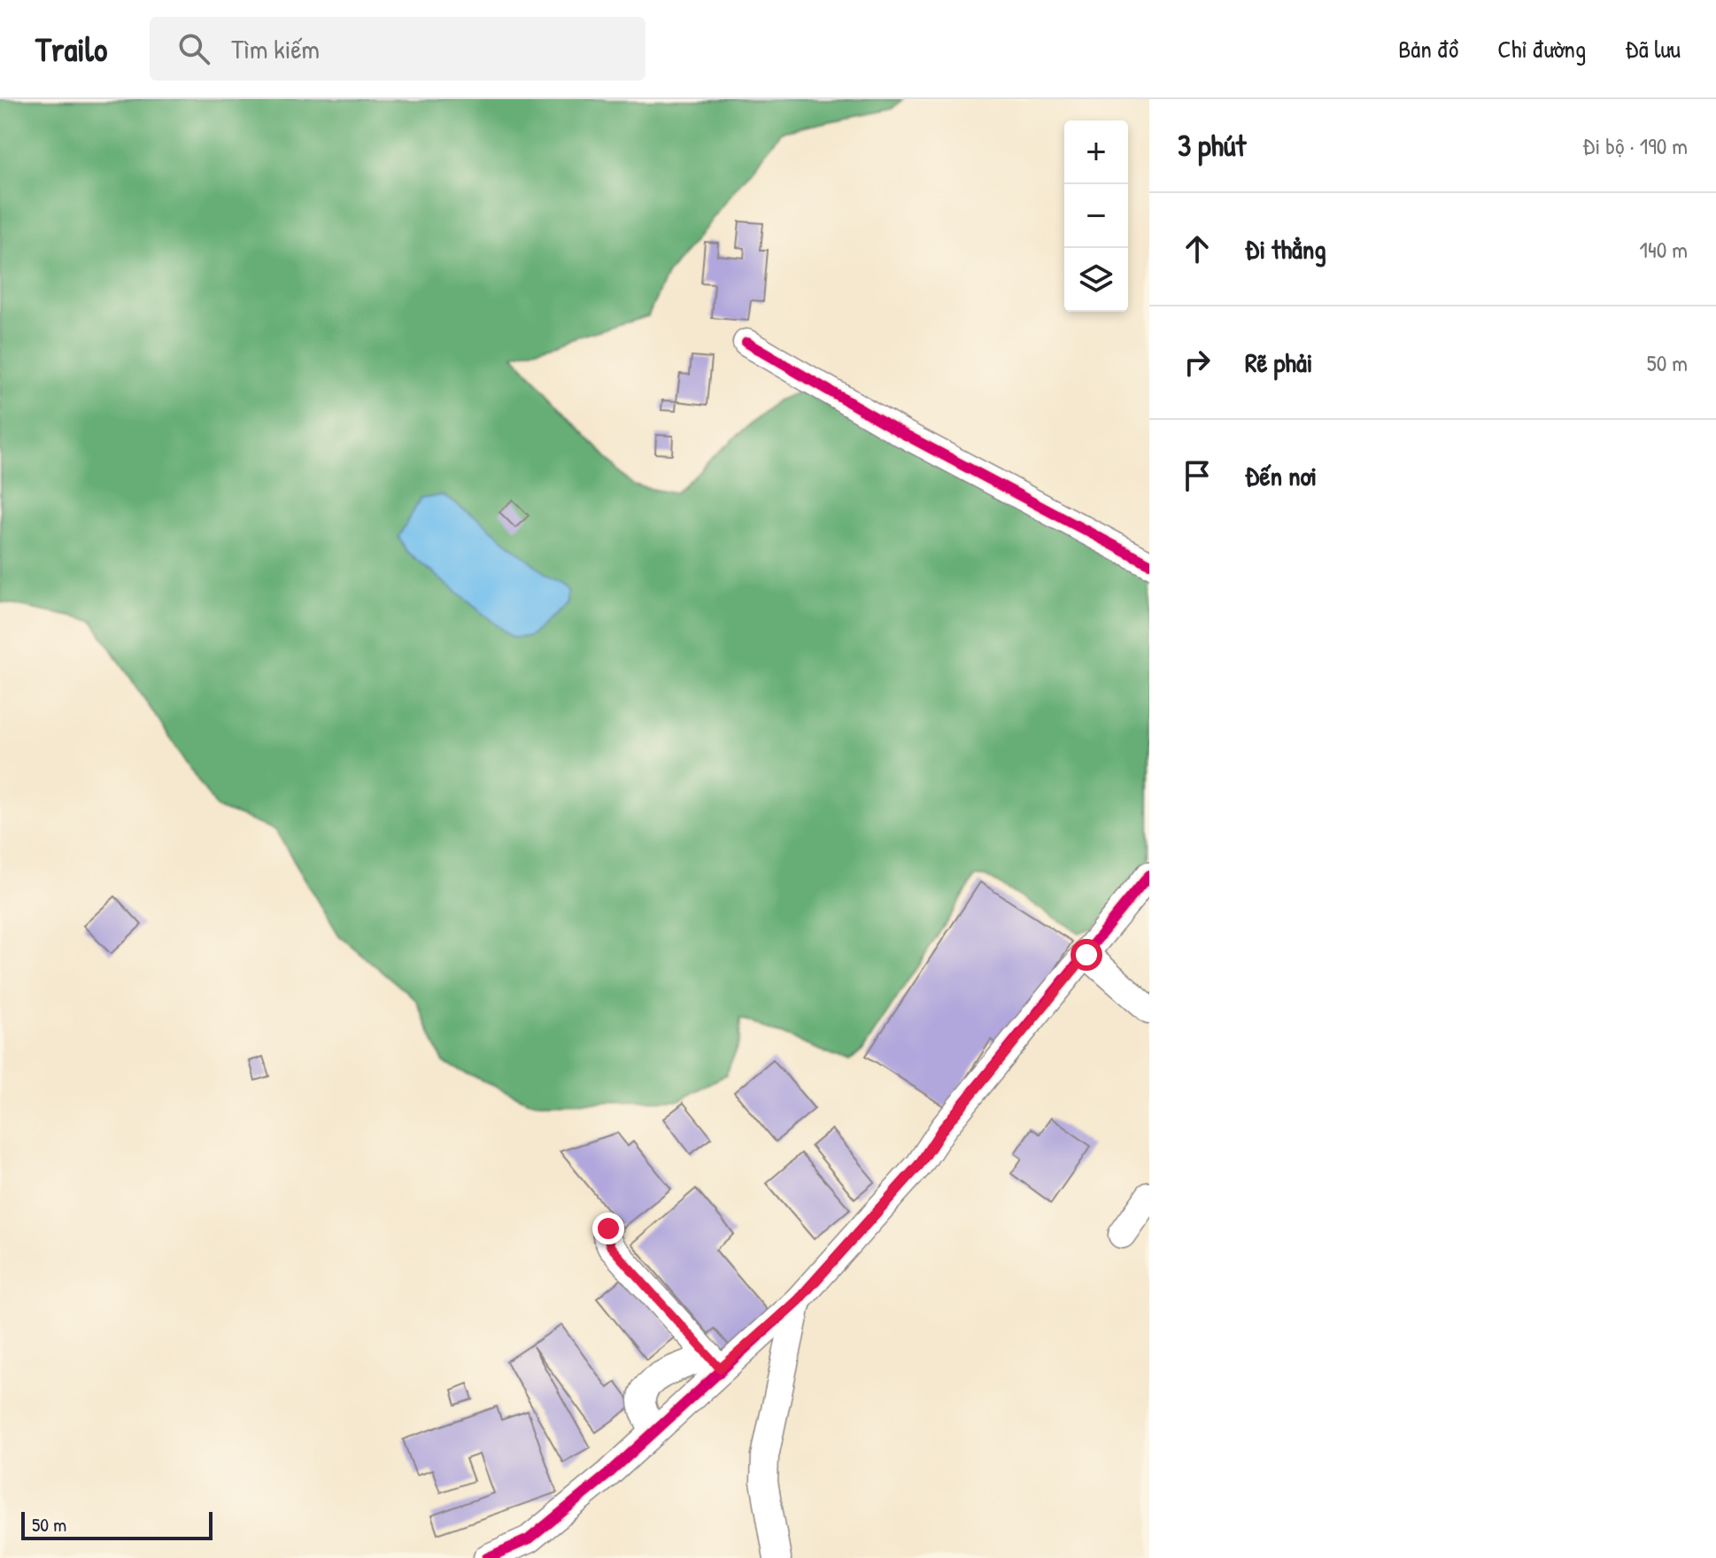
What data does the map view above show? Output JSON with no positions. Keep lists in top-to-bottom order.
{
  "scale_bar": "50 m",
  "page": {
    "header": "Trailo",
    "search": "Tìm kiếm",
    "nav": ["Bản đồ", "Chỉ đường", "Đã lưu"],
    "heading": ["3 phút", "Đi bộ · 190 m"],
    "map_buttons": ["+", "−"],
    "list": [
      ["Đi thẳng", "140 m"],
      ["Rẽ phải", "50 m"],
      "Đến nơi"
    ],
    "scale": "50 m"
  }
}
